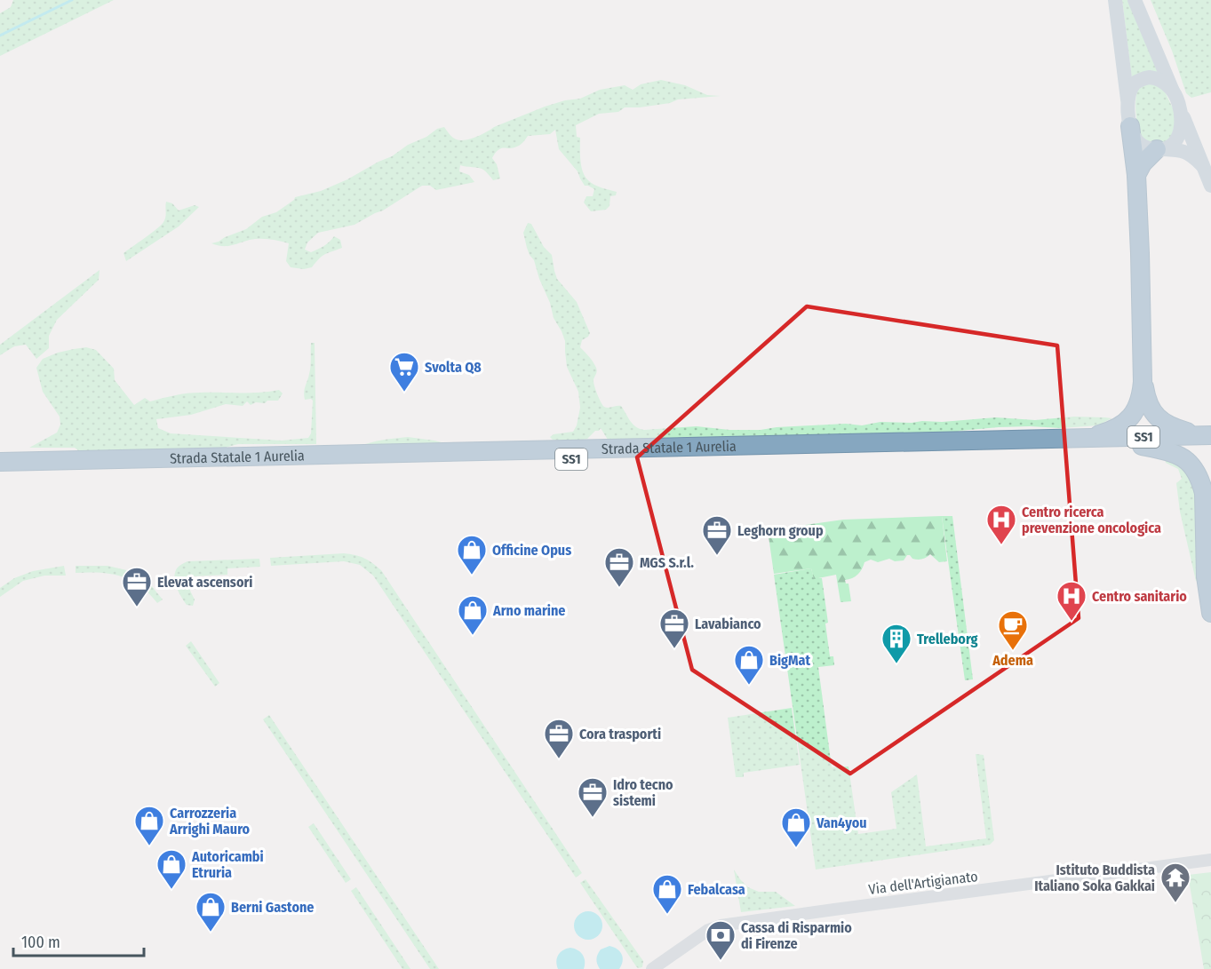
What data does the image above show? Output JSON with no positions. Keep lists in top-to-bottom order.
{
  "streets": {
    "highway": ["SS1", "Strada Statale 1 Aurelia"],
    "street": ["Via dell'Artigianato"]
  },
  "places": {
    "supermarket": ["Svolta Q8"],
    "hospital": ["Centro ricerca prevenzione oncologica", "Centro sanitario"],
    "office": [
      "Leghorn group",
      "MGS S.r.l.",
      "Elevat ascensori",
      "Lavabianco",
      "Cora trasporti",
      "Idro tecno sistemi"
    ],
    "shop": [
      "Officine Opus",
      "Arno marine",
      "BigMat",
      "Carrozzeria Arrighi Mauro",
      "Van4you",
      "Autoricambi Etruria",
      "Febalcasa",
      "Berni Gastone"
    ],
    "cafe": ["Adema"],
    "building": ["Trelleborg"],
    "temple": ["Istituto Buddista Italiano Soka Gakkai"],
    "bank": ["Cassa di Risparmio di Firenze"]
  },
  "scale_bar": "100 m"
}
